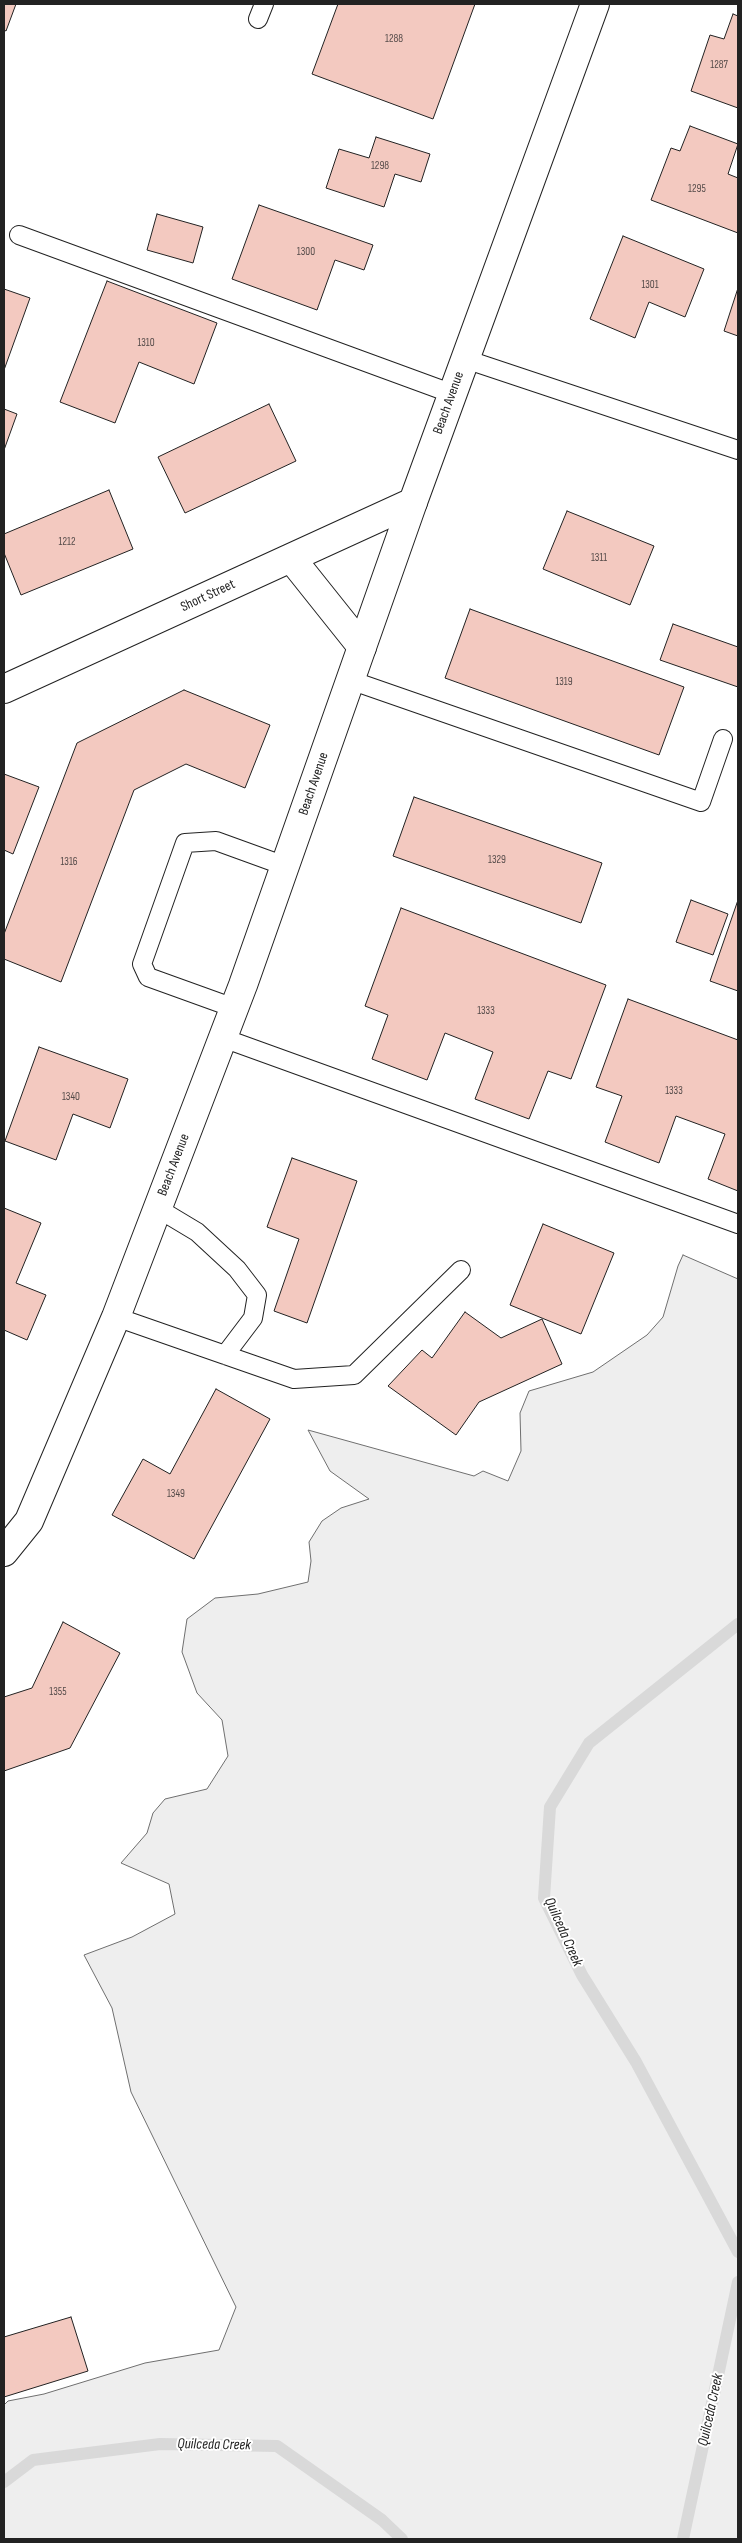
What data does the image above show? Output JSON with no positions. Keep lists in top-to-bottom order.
{
  "streets": {
    "street": ["Beach Avenue", "Short Street"]
  },
  "crossings": [
    ["Beach Avenue", "Short Street"]
  ],
  "water": ["Quilceda Creek"],
  "house_numbers": [
    "1288",
    "1287",
    "1298",
    "1295",
    "1300",
    "1301",
    "1310",
    "1212",
    "1311",
    "1319",
    "1329",
    "1316",
    "1333",
    "1333",
    "1340",
    "1349",
    "1355"
  ]
}
